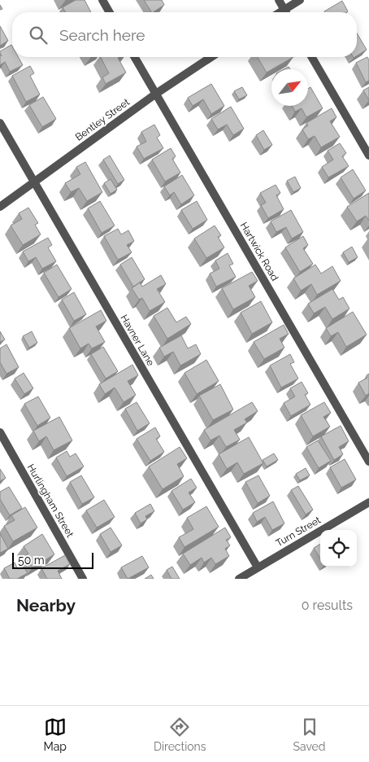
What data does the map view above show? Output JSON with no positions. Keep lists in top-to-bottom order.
{
  "streets": {
    "street": [
      "Bentley Street",
      "Hartwick Road",
      "Havner Lane",
      "Hurlingham Street",
      "Turn Street"
    ]
  },
  "crossings": [
    ["Bentley Street", "Hartwick Road"],
    ["Bentley Street", "Havner Lane"],
    ["Havner Lane", "Turn Street"]
  ],
  "scale_bar": "50 m",
  "north": "top right",
  "page": {
    "search": "Search here",
    "scale": "50 m",
    "heading": ["Nearby", "0 results"],
    "nav": ["Map", "Directions", "Saved"]
  }
}
